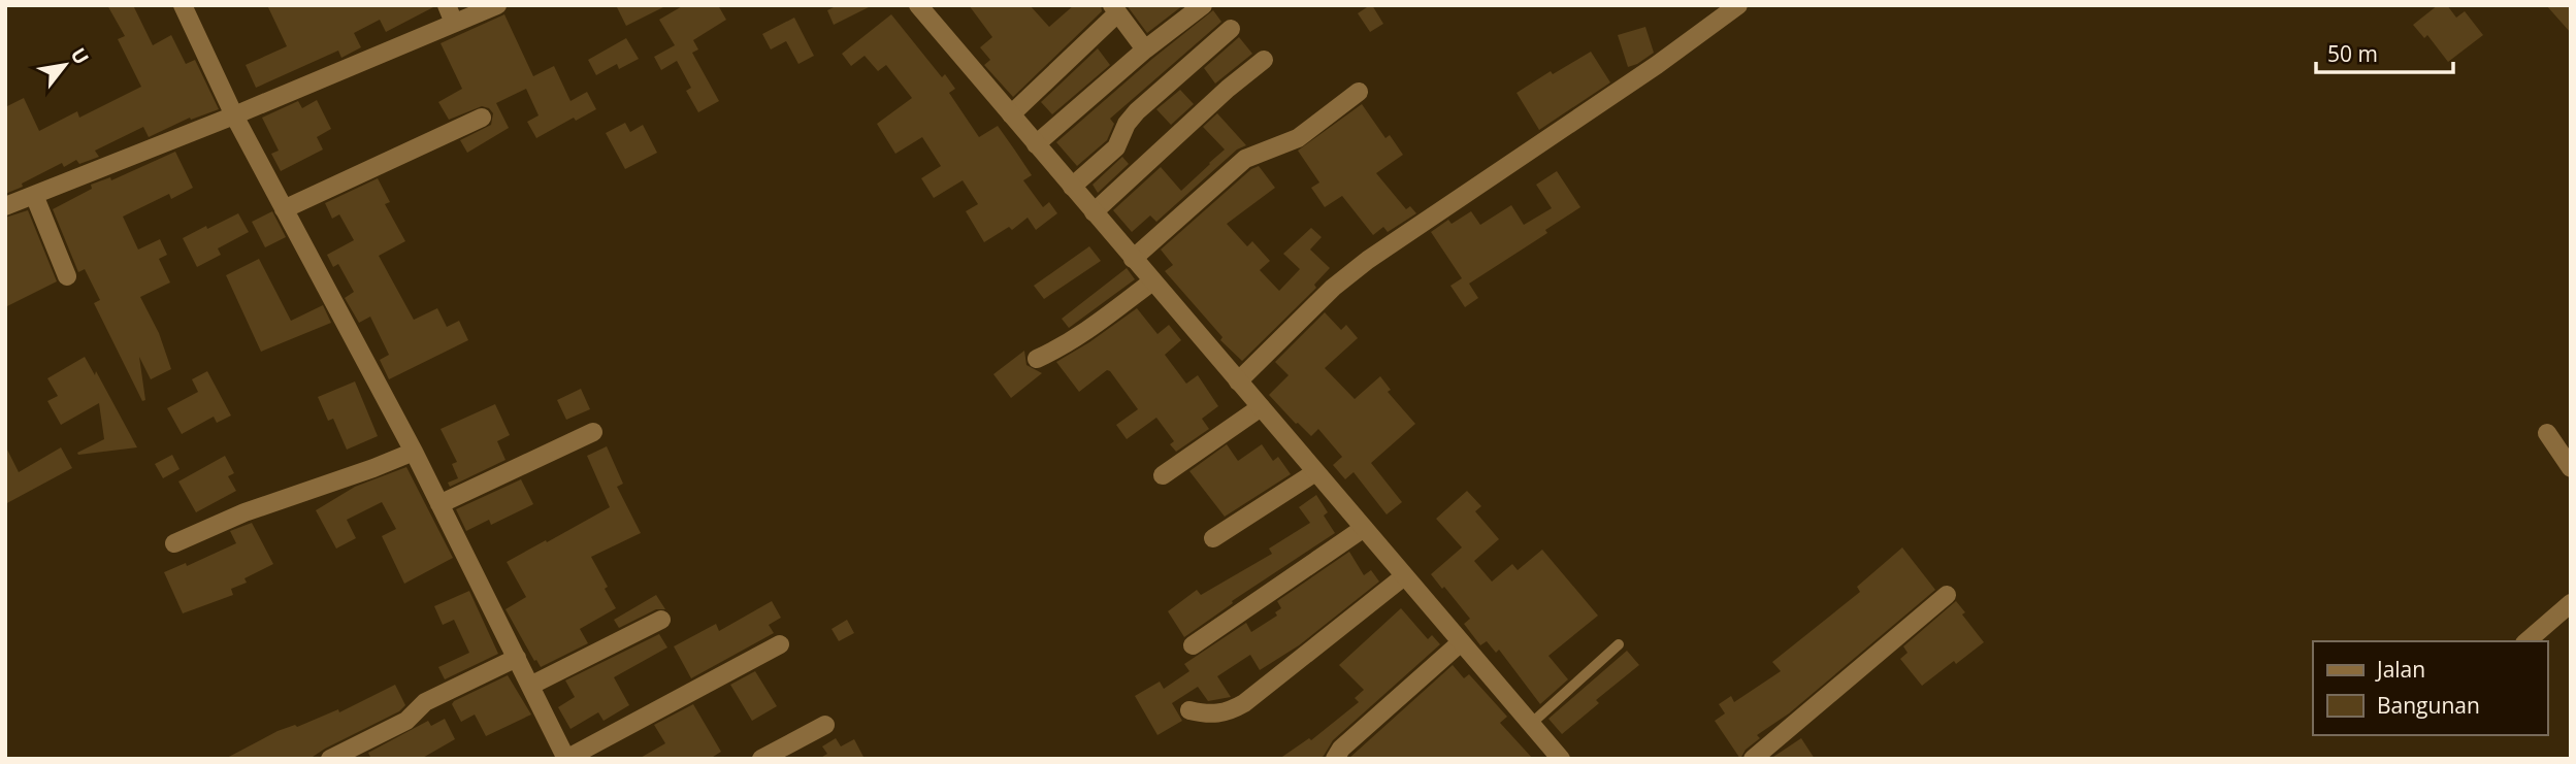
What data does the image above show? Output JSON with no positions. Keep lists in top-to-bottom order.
{
  "legend": ["Jalan", "Bangunan"],
  "scale_bar": "50 m",
  "north": "top right"
}
